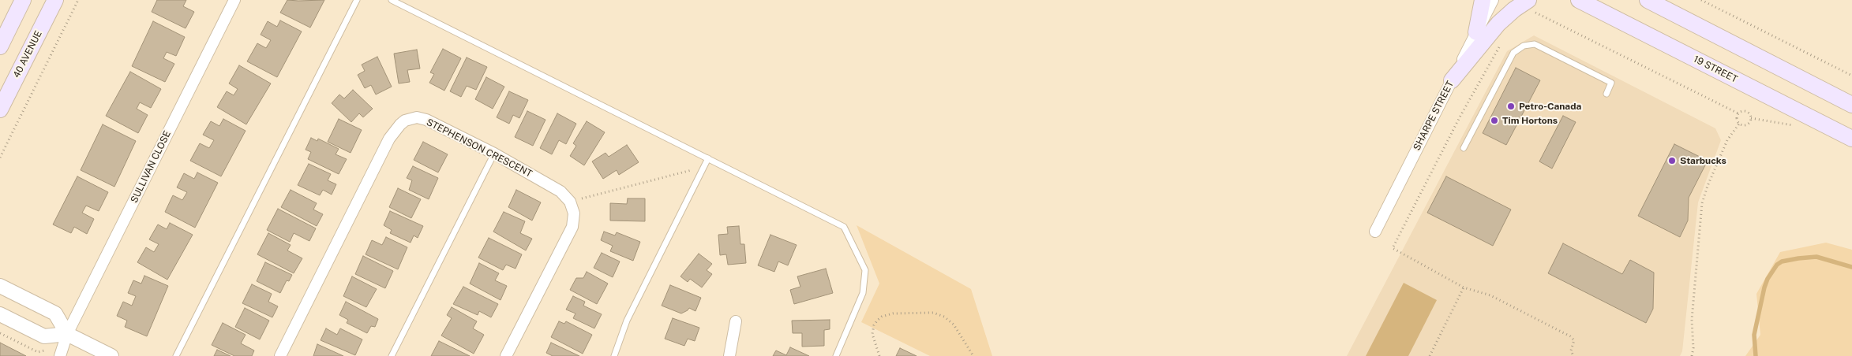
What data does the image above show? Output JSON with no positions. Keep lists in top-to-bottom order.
{
  "streets": {
    "main road": ["40 AVENUE", "19 STREET"],
    "street": ["SHARPE STREET", "STEPHENSON CRESCENT", "SULLIVAN CLOSE"]
  },
  "places": ["Petro-Canada", "Tim Hortons", "Starbucks"]
}
